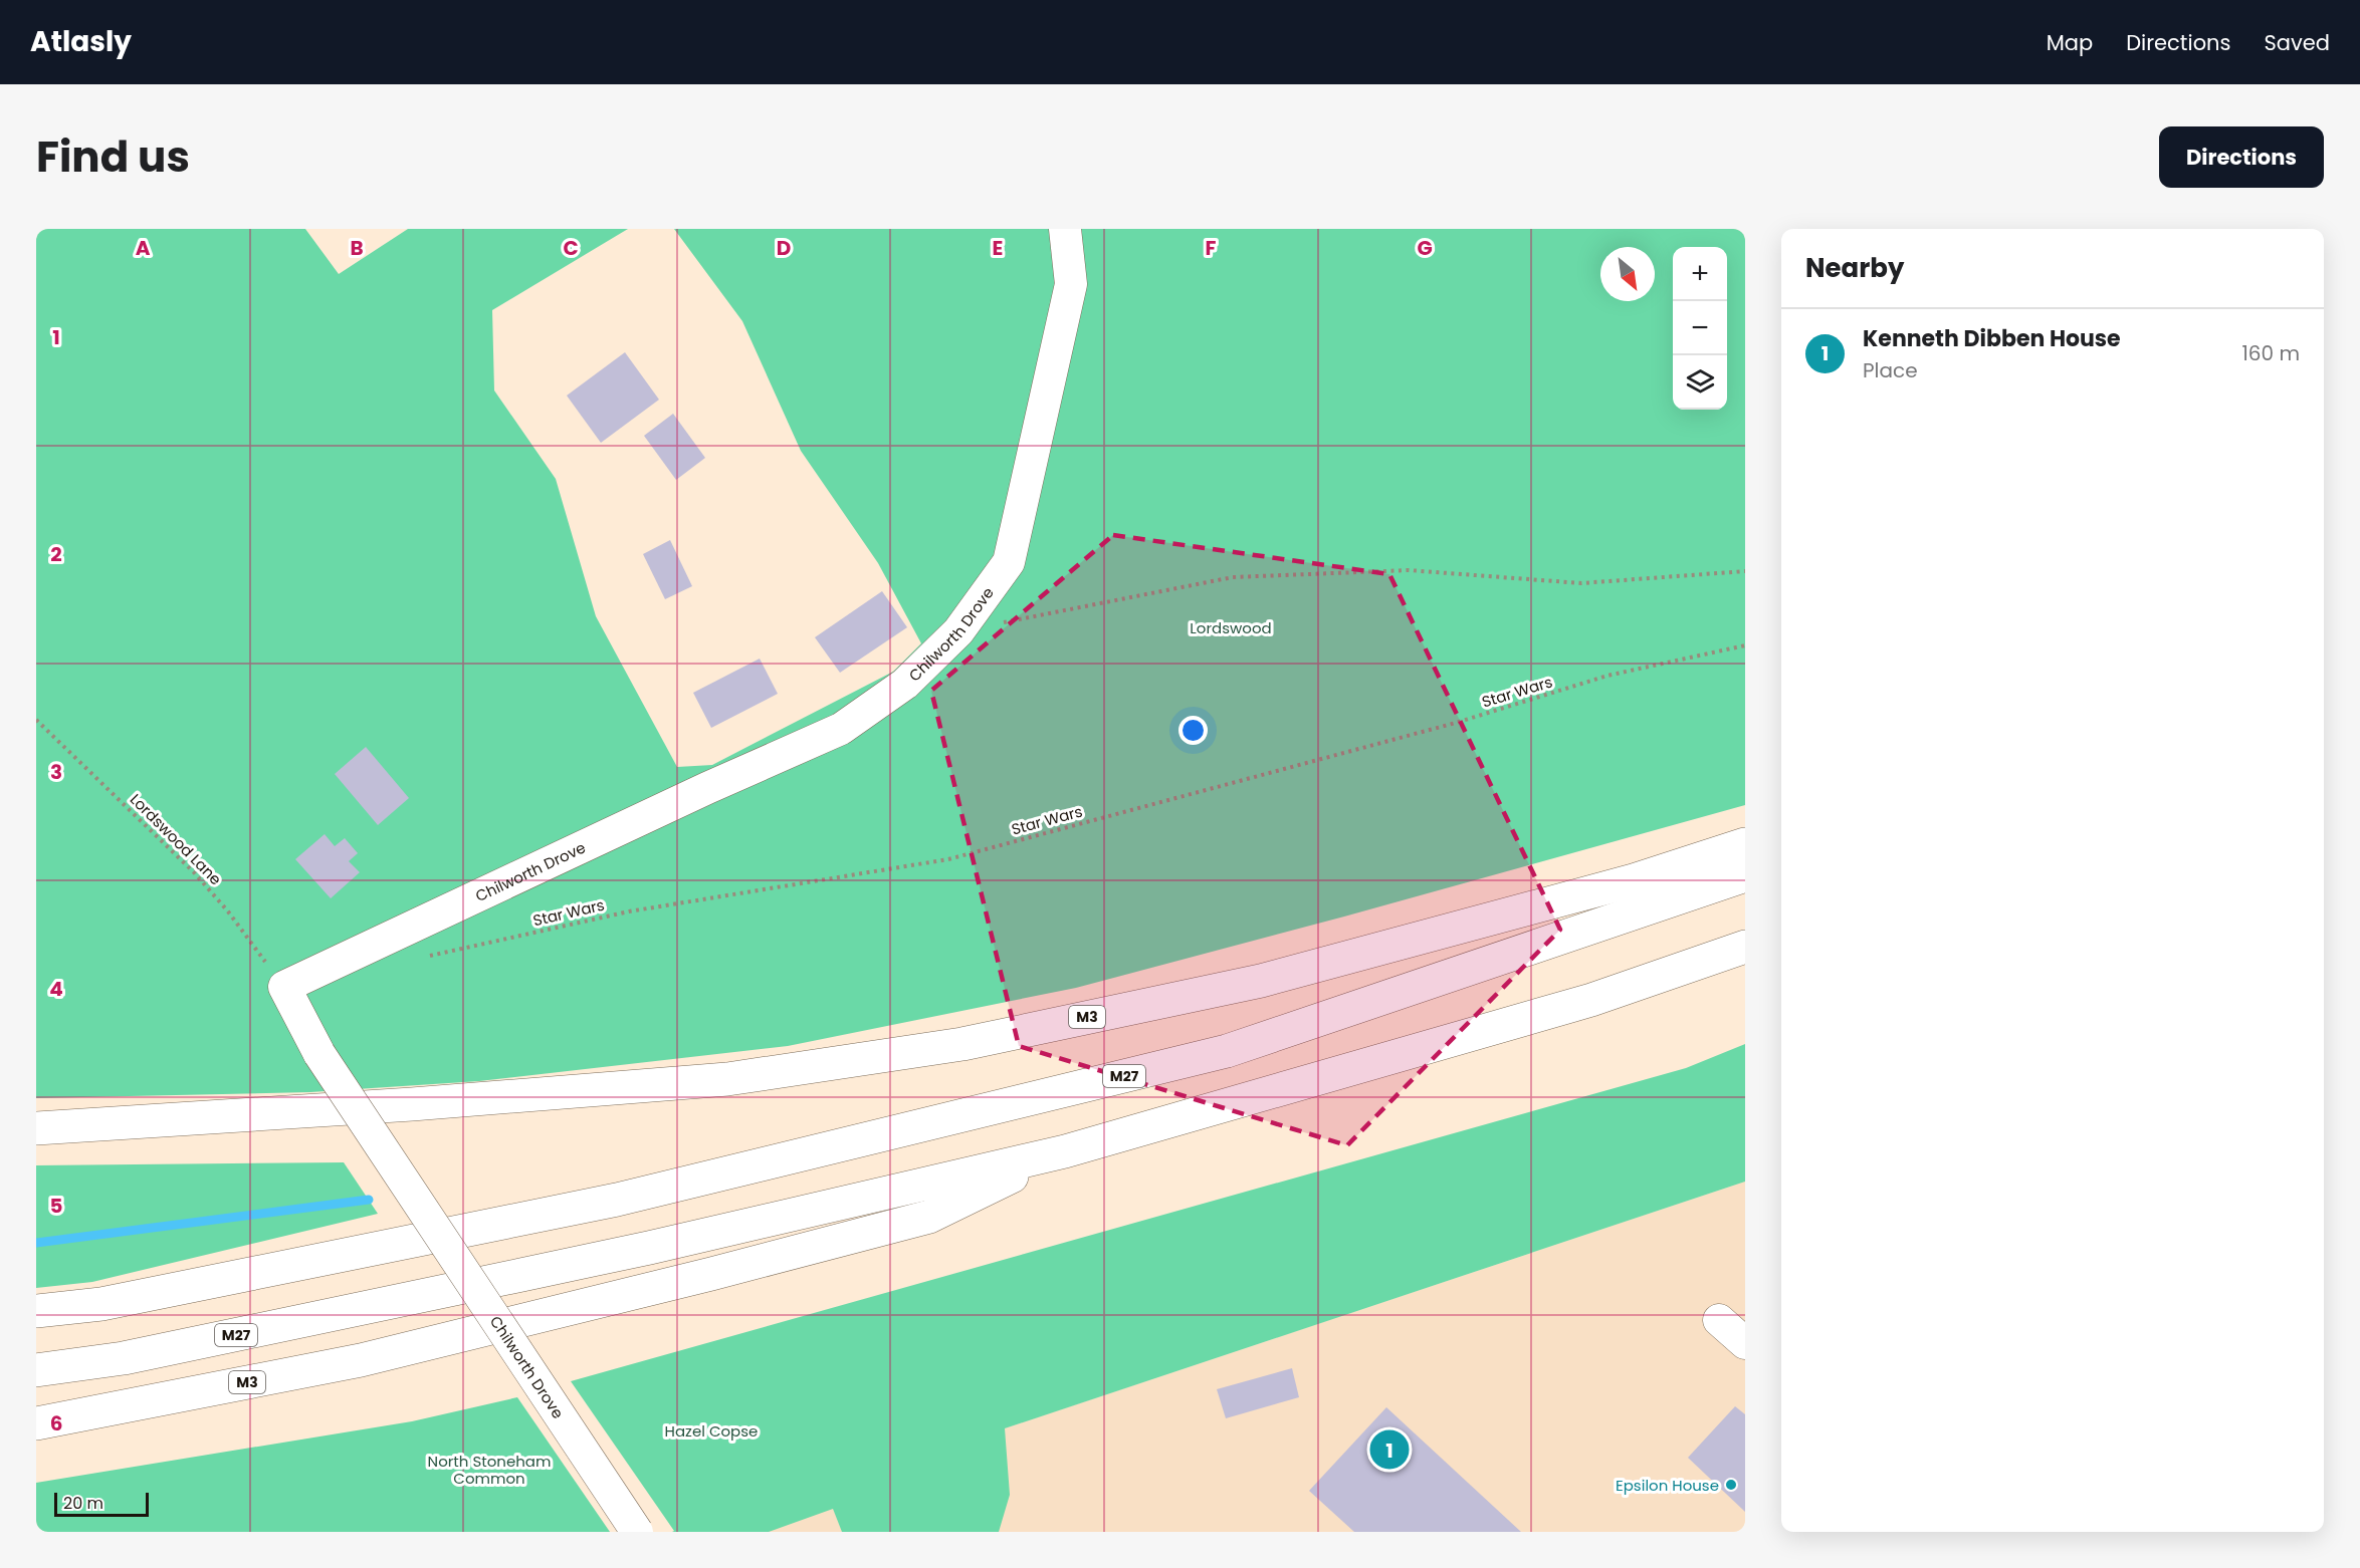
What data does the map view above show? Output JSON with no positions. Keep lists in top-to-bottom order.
{
  "streets": {
    "highway": ["M3", "M27"],
    "street": ["Chilworth Drove"],
    "path": ["Star Wars", "Lordswood Lane"]
  },
  "crossings": [
    ["Chilworth Drove", "Lordswood Lane"],
    ["M3", "M27"]
  ],
  "parks": ["Lordswood", "Hazel Copse", "North Stoneham Common"],
  "places": ["Epsilon House"],
  "scale_bar": "20 m",
  "north": "bottom right",
  "page": {
    "header": "Atlasly",
    "nav": ["Map", "Directions", "Saved"],
    "title": "Find us",
    "buttons": "Directions",
    "heading": "Nearby",
    "map_buttons": ["+", "−"],
    "list": [
      {
        "mark": "1",
        "name": "Kenneth Dibben House",
        "note": "Place",
        "value": "160 m"
      }
    ],
    "pins": "1",
    "scale": "20 m"
  },
  "grid": {
    "columns": [
      "A",
      "B",
      "C",
      "D",
      "E",
      "F",
      "G"
    ],
    "rows": [
      "1",
      "2",
      "3",
      "4",
      "5",
      "6"
    ]
  }
}
